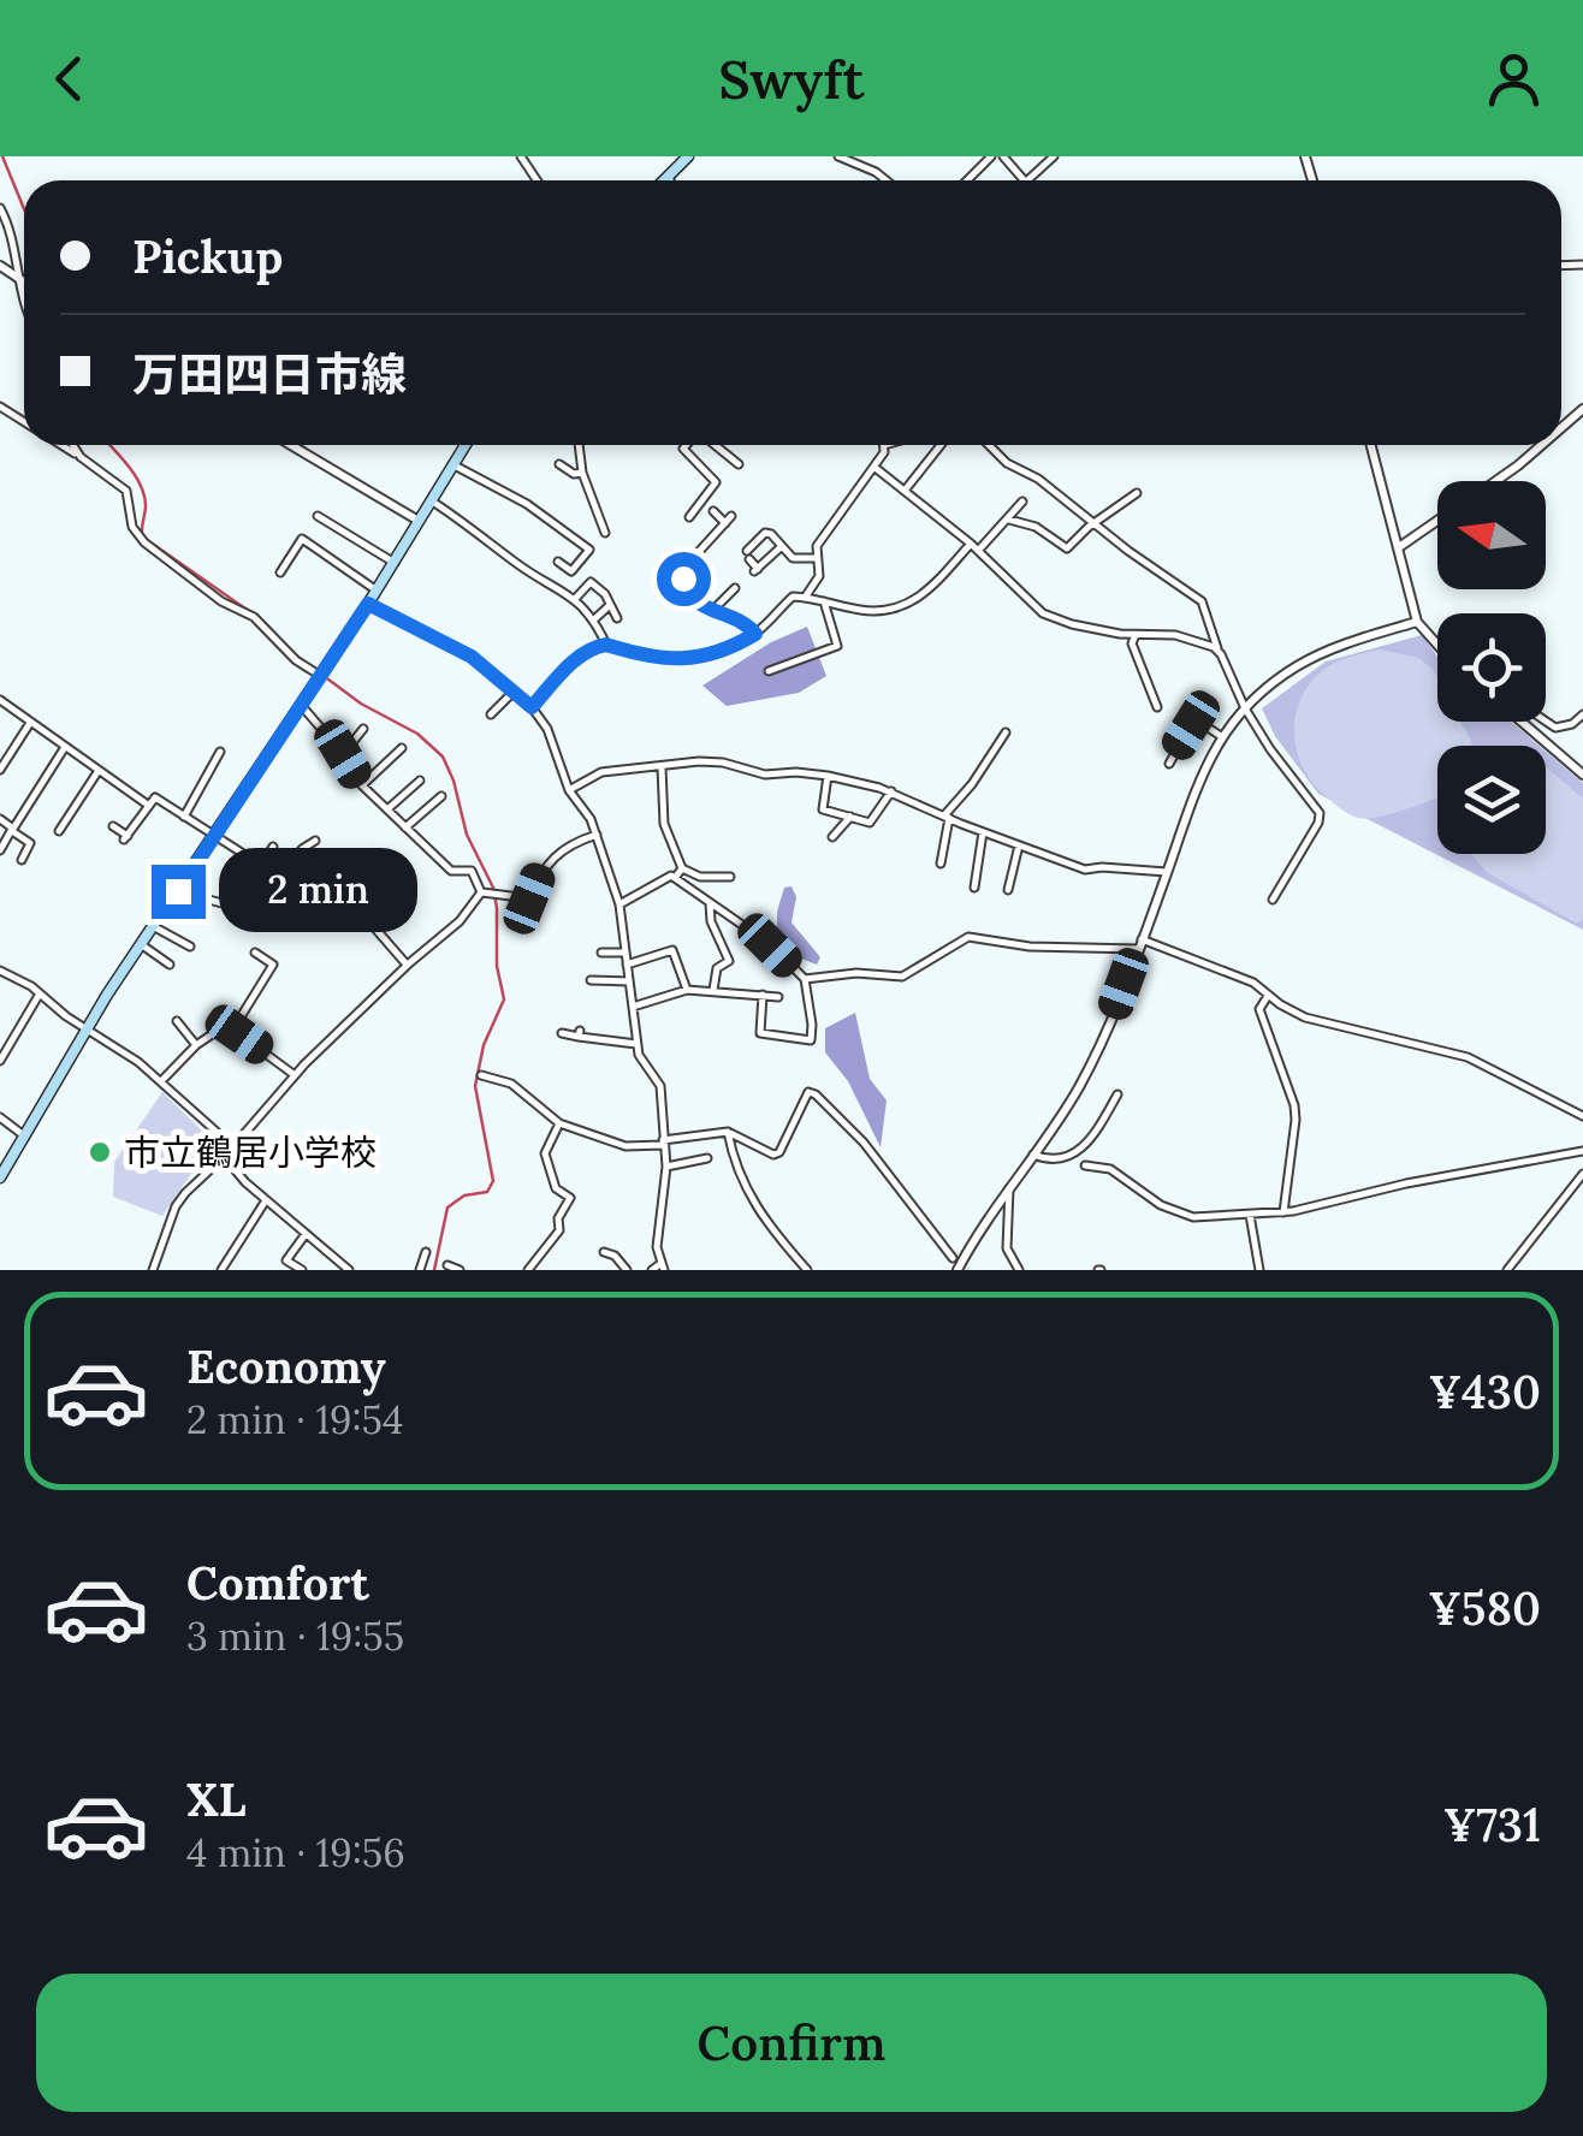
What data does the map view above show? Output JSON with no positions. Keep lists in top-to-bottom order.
{
  "places": ["市立鶴居小学校"],
  "north": "left",
  "page": {
    "header": "Swyft",
    "banner": ["Pickup", "万田四日市線"],
    "bubble": "2 min",
    "list": [
      {
        "name": "Economy",
        "note": "2 min · 19:54",
        "value": "¥430"
      },
      {
        "name": "Comfort",
        "note": "3 min · 19:55",
        "value": "¥580"
      },
      {
        "name": "XL",
        "note": "4 min · 19:56",
        "value": "¥731"
      }
    ],
    "buttons": "Confirm"
  }
}
